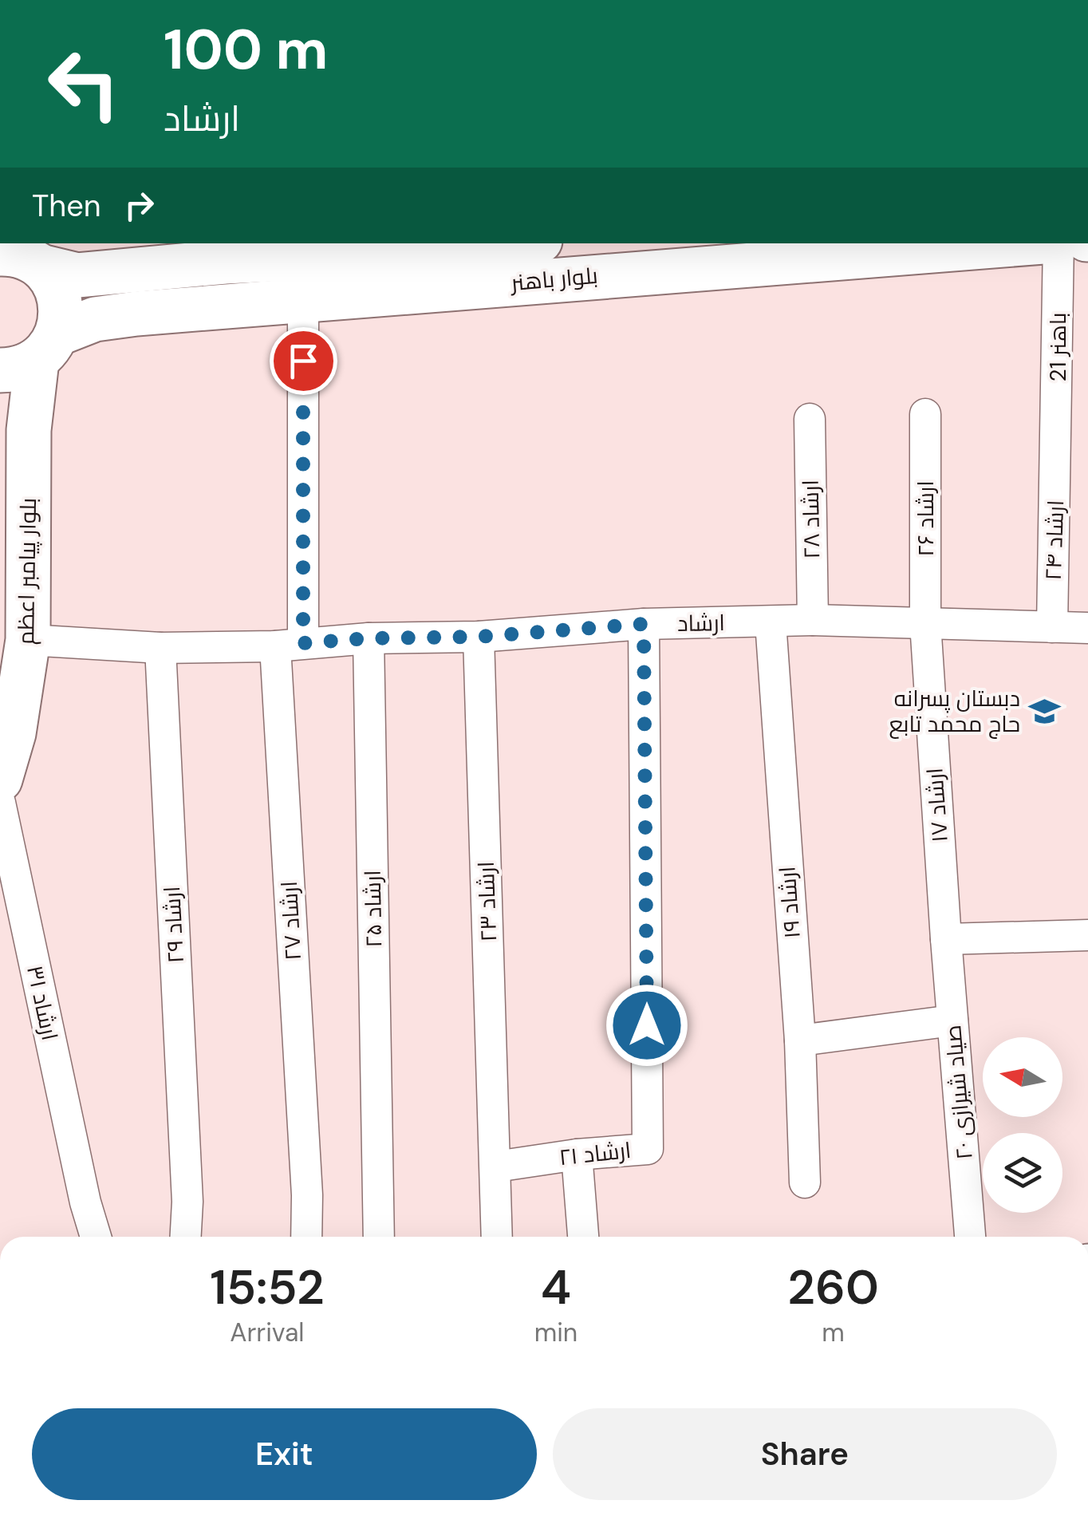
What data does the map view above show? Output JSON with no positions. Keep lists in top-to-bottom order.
{
  "streets": {
    "main road": ["بلوار باهنر", "بلوار پیامبر اعظم"],
    "street": [
      "باهنر 21",
      "ارشاد ۲۶",
      "ارشاد ۲۸",
      "ارشاد ۲۴",
      "ارشاد",
      "ارشاد ۱۷",
      "ارشاد ۲۳",
      "ارشاد ۱۹",
      "ارشاد ۲۵",
      "ارشاد ۲۷",
      "ارشاد ۲۹",
      "ارشاد ۳۱",
      "صیاد شیرازی ۲۰",
      "ارشاد ۲۱"
    ]
  },
  "crossings": [
    ["بلوار باهنر", "بلوار پیامبر اعظم"],
    ["بلوار باهنر", "ارشاد ۲۷"],
    ["باهنر 21", "ارشاد ۲۴"],
    ["ارشاد ۲۶", "ارشاد"],
    ["ارشاد ۲۶", "ارشاد ۱۷"],
    ["ارشاد ۲۸", "ارشاد"],
    ["ارشاد ۲۴", "ارشاد"],
    ["بلوار پیامبر اعظم", "ارشاد"],
    ["ارشاد", "ارشاد ۱۷"],
    ["ارشاد", "ارشاد ۲۳"],
    ["ارشاد", "ارشاد ۱۹"],
    ["ارشاد", "ارشاد ۲۵"],
    ["ارشاد", "ارشاد ۲۷"],
    ["ارشاد", "ارشاد ۲۹"],
    ["ارشاد", "ارشاد ۲۱"],
    ["ارشاد ۱۷", "صیاد شیرازی ۲۰"],
    ["ارشاد ۲۳", "ارشاد ۲۱"]
  ],
  "places": {
    "school or university": ["دبستان پسرانه حاج محمد تابع"]
  },
  "north": "left",
  "page": {
    "turn": ["100 m", "ارشاد"],
    "then": "Then",
    "eta": [
      "15:52",
      "Arrival",
      "4",
      "min",
      "260",
      "m"
    ],
    "buttons": ["Exit", "Share"]
  }
}
